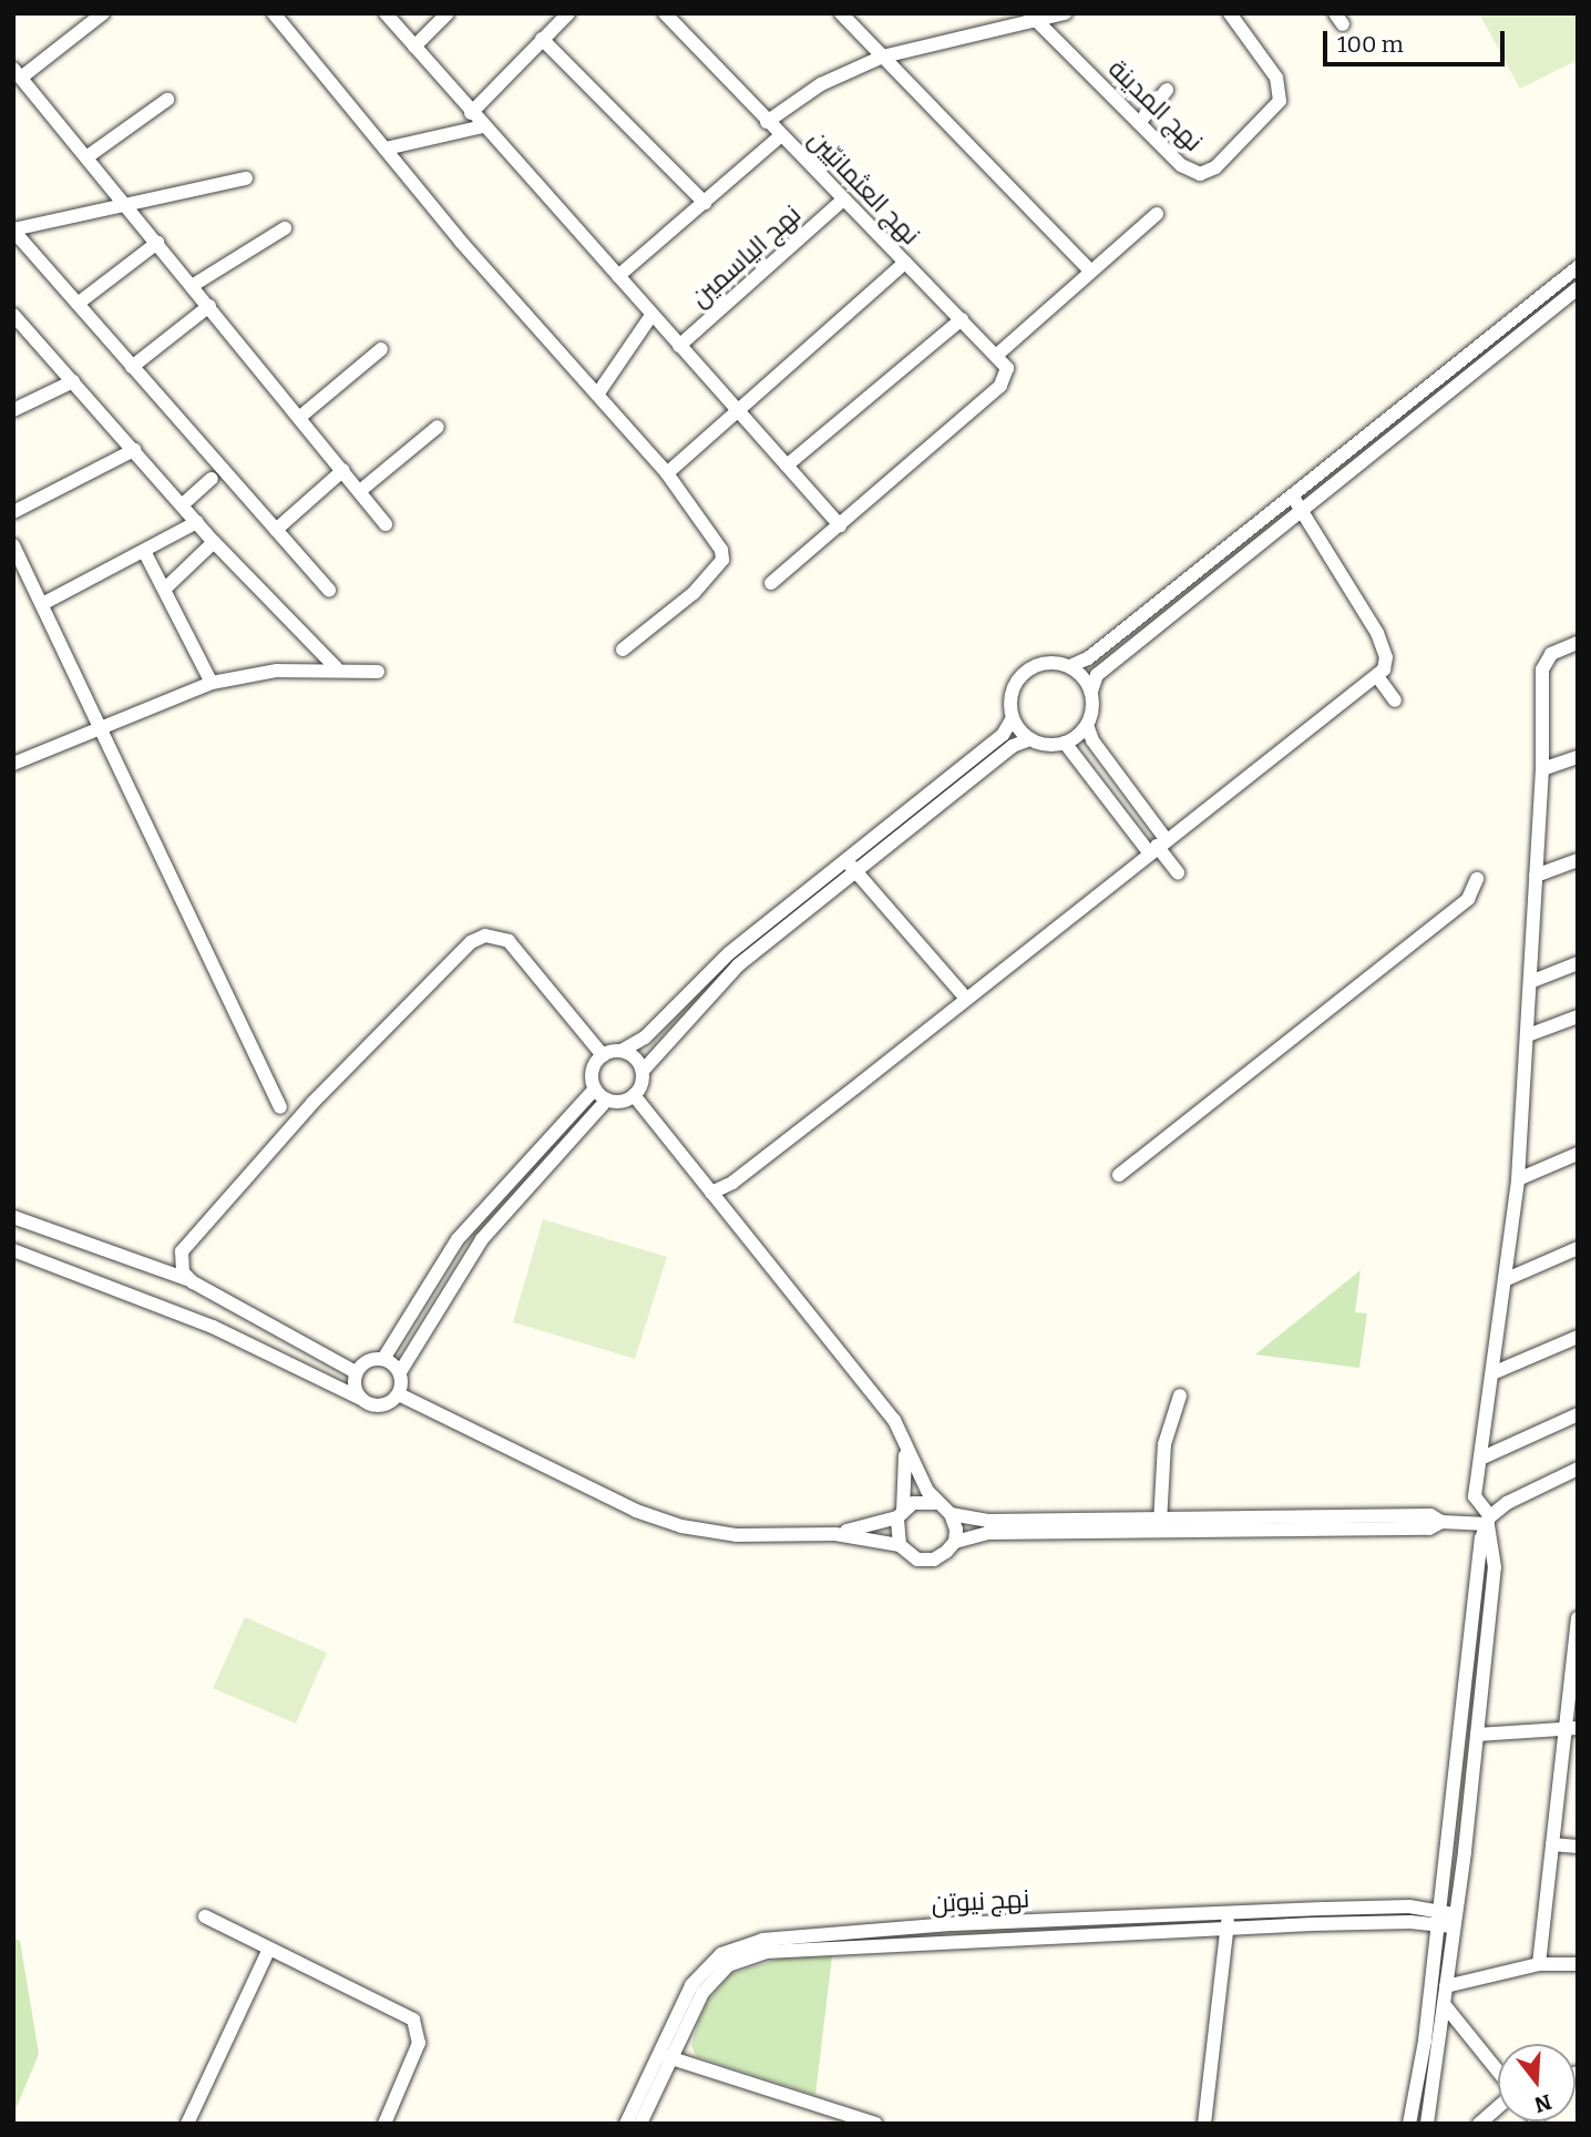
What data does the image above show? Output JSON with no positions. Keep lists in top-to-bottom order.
{
  "streets": {
    "street": [
      "نهج المدينة",
      "نهج العثمانيّين",
      "نهج الياسمين",
      "نهج نيوتن"
    ]
  },
  "crossings": [
    ["نهج العثمانيّين", "نهج الياسمين"]
  ],
  "scale_bar": "100 m",
  "north": "bottom"
}
